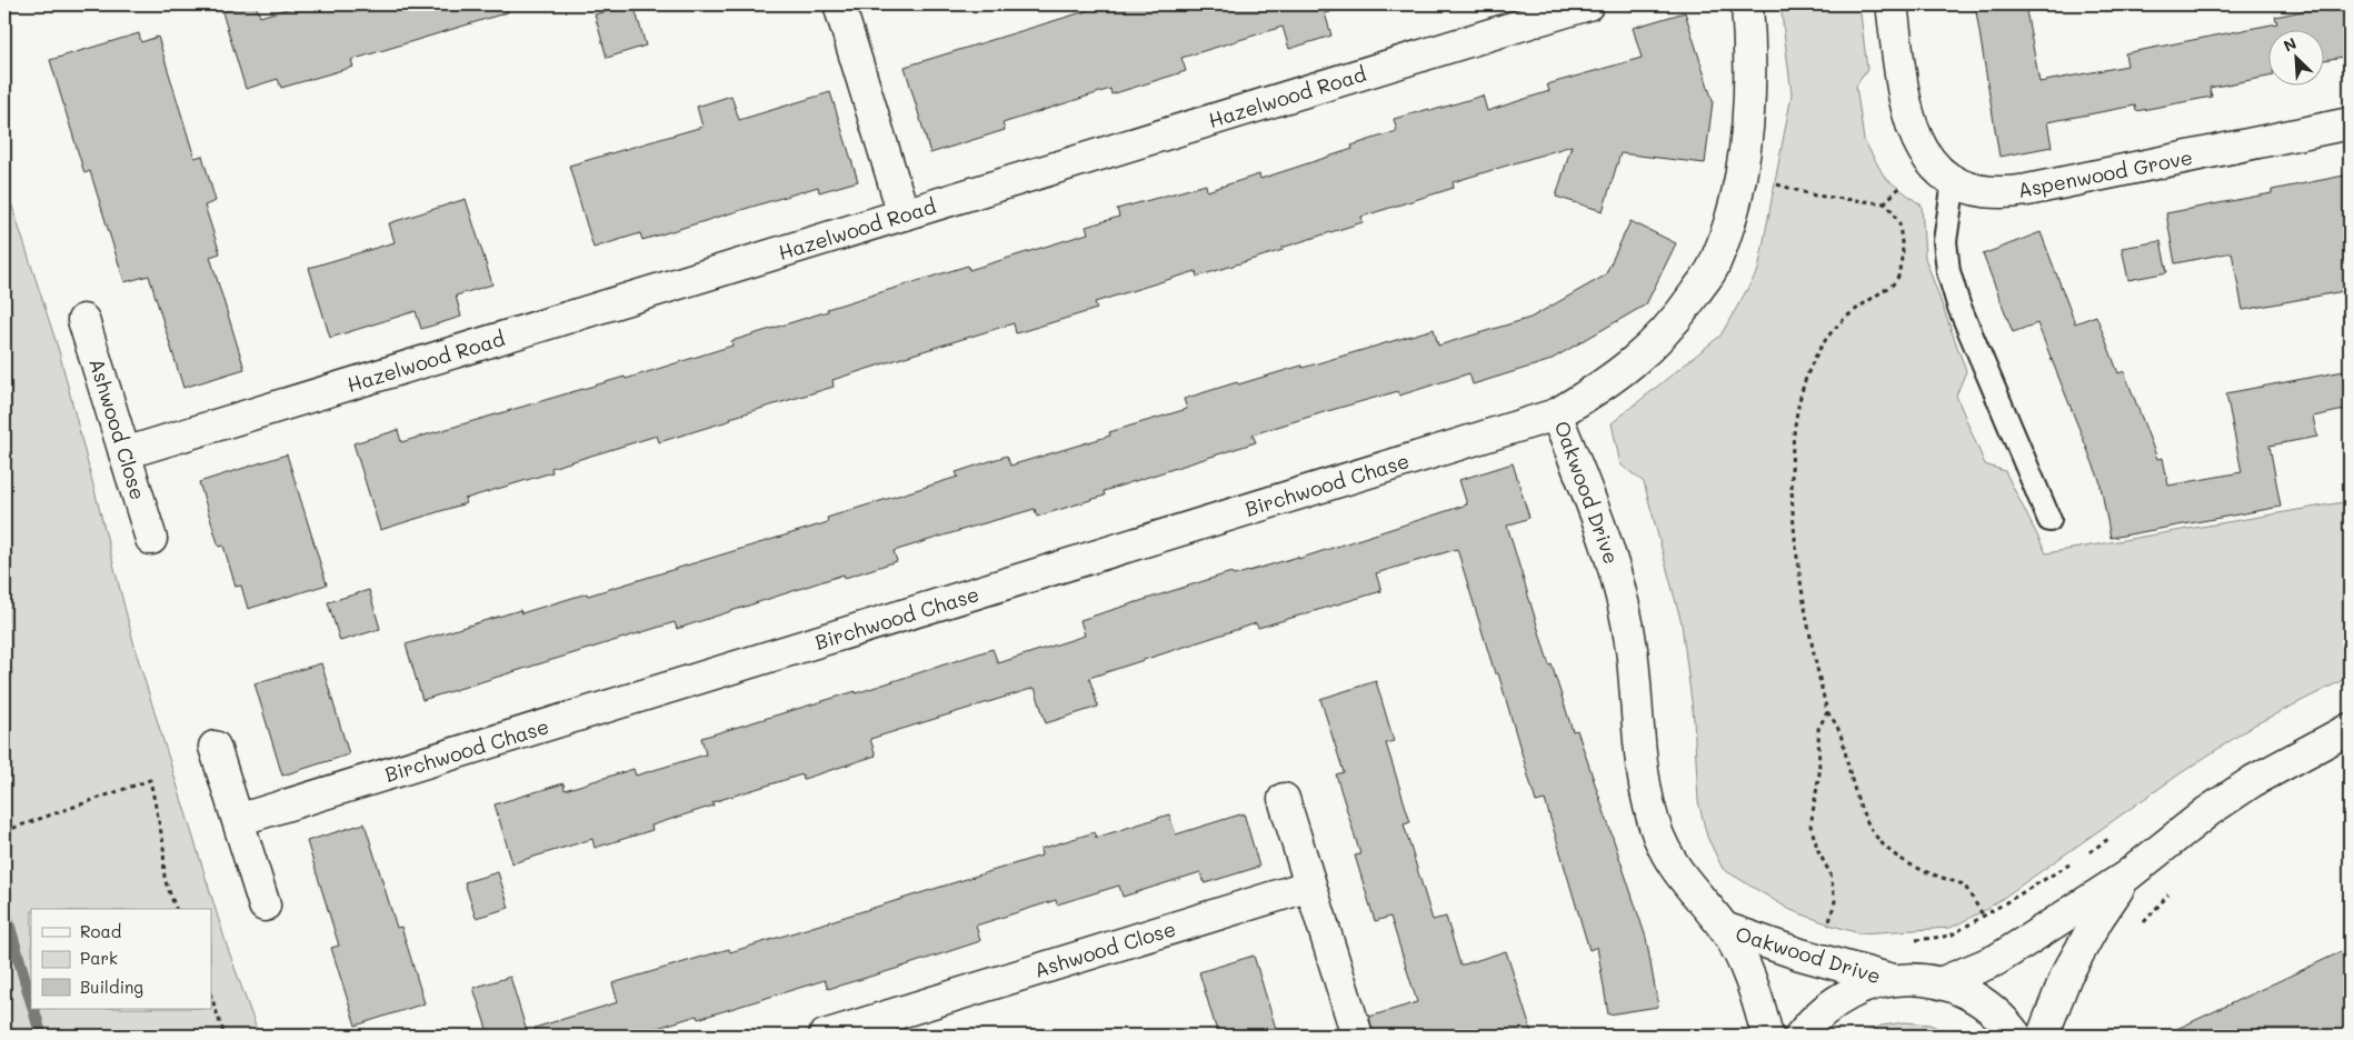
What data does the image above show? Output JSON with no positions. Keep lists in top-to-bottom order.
{
  "streets": {
    "street": [
      "Hazelwood Road",
      "Aspenwood Grove",
      "Ashwood Close",
      "Birchwood Chase",
      "Oakwood Drive"
    ]
  },
  "crossings": [
    ["Hazelwood Road", "Ashwood Close"],
    ["Birchwood Chase", "Oakwood Drive"]
  ],
  "legend": ["Road", "Park", "Building"],
  "north": "top left"
}
